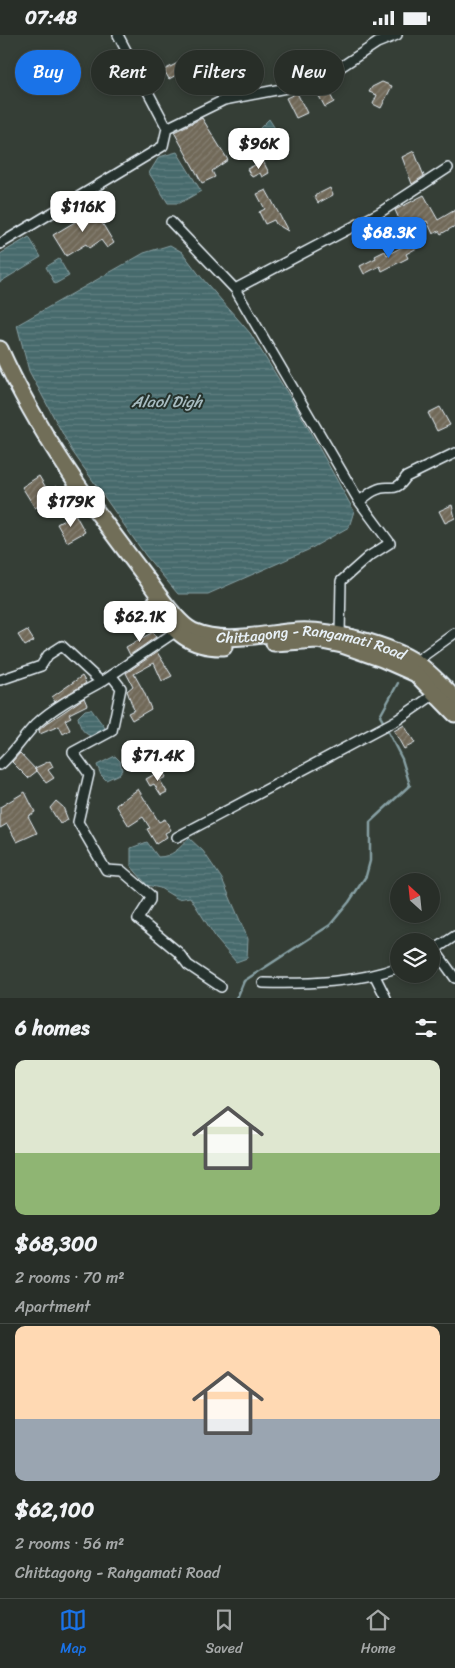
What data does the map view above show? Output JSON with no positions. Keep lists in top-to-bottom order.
{
  "streets": {
    "highway": ["Chittagong - Rangamati Road"]
  },
  "water": ["Alaol Digh"],
  "north": "top left",
  "page": {
    "status": "07:48",
    "chip": [
      "Buy",
      "Rent",
      "Filters",
      "New"
    ],
    "price": [
      "$96K",
      "$116K",
      "$68.3K",
      "$179K",
      "$62.1K",
      "$71.4K"
    ],
    "heading": "6 homes",
    "list": [
      {
        "name": "$68,300",
        "note": "2 rooms · 70 m² · Apartment"
      },
      {
        "name": "$62,100",
        "note": "2 rooms · 56 m² · Chittagong - Rangamati Road"
      }
    ],
    "tabs": ["Map", "Saved", "Home"]
  }
}
